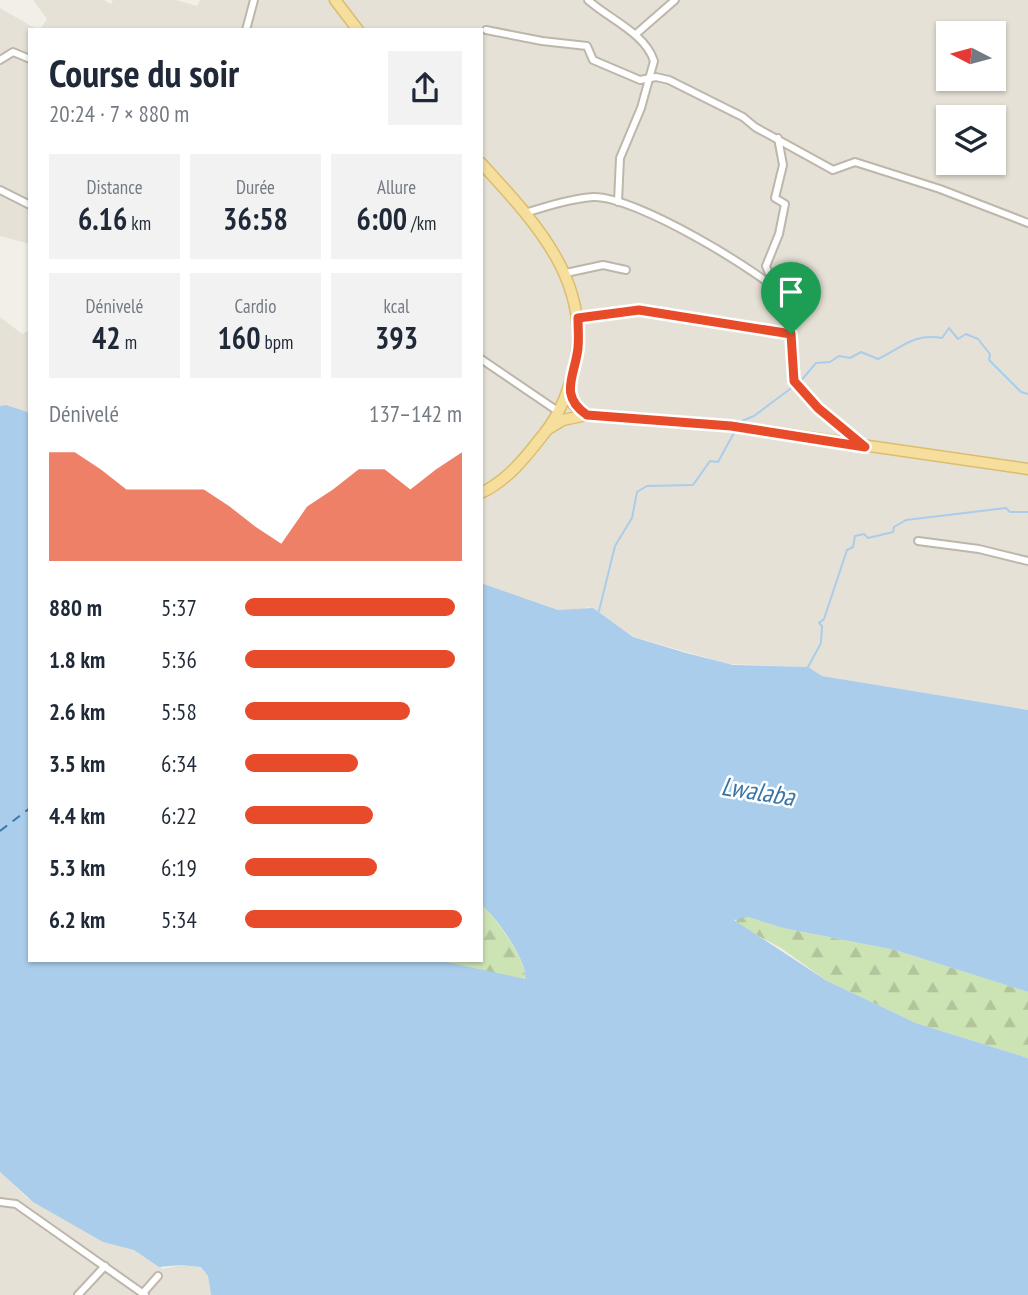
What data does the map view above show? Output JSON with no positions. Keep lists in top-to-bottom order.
{
  "water": ["Lwalaba"],
  "north": "left",
  "page": {
    "heading": ["Course du soir", "20:24 · 7 × 880 m"],
    "stats": [
      ["Distance", "6.16 km"],
      ["Durée", "36:58"],
      ["Allure", "6:00 /km"],
      ["Dénivelé", "42 m"],
      ["Cardio", "160 bpm"],
      ["kcal", "393"]
    ],
    "chart": ["Dénivelé", "137–142 m"],
    "list": [
      {
        "name": "880 m",
        "note": "5:37"
      },
      {
        "name": "1.8 km",
        "note": "5:36"
      },
      {
        "name": "2.6 km",
        "note": "5:58"
      },
      {
        "name": "3.5 km",
        "note": "6:34"
      },
      {
        "name": "4.4 km",
        "note": "6:22"
      },
      {
        "name": "5.3 km",
        "note": "6:19"
      },
      {
        "name": "6.2 km",
        "note": "5:34"
      }
    ]
  }
}
